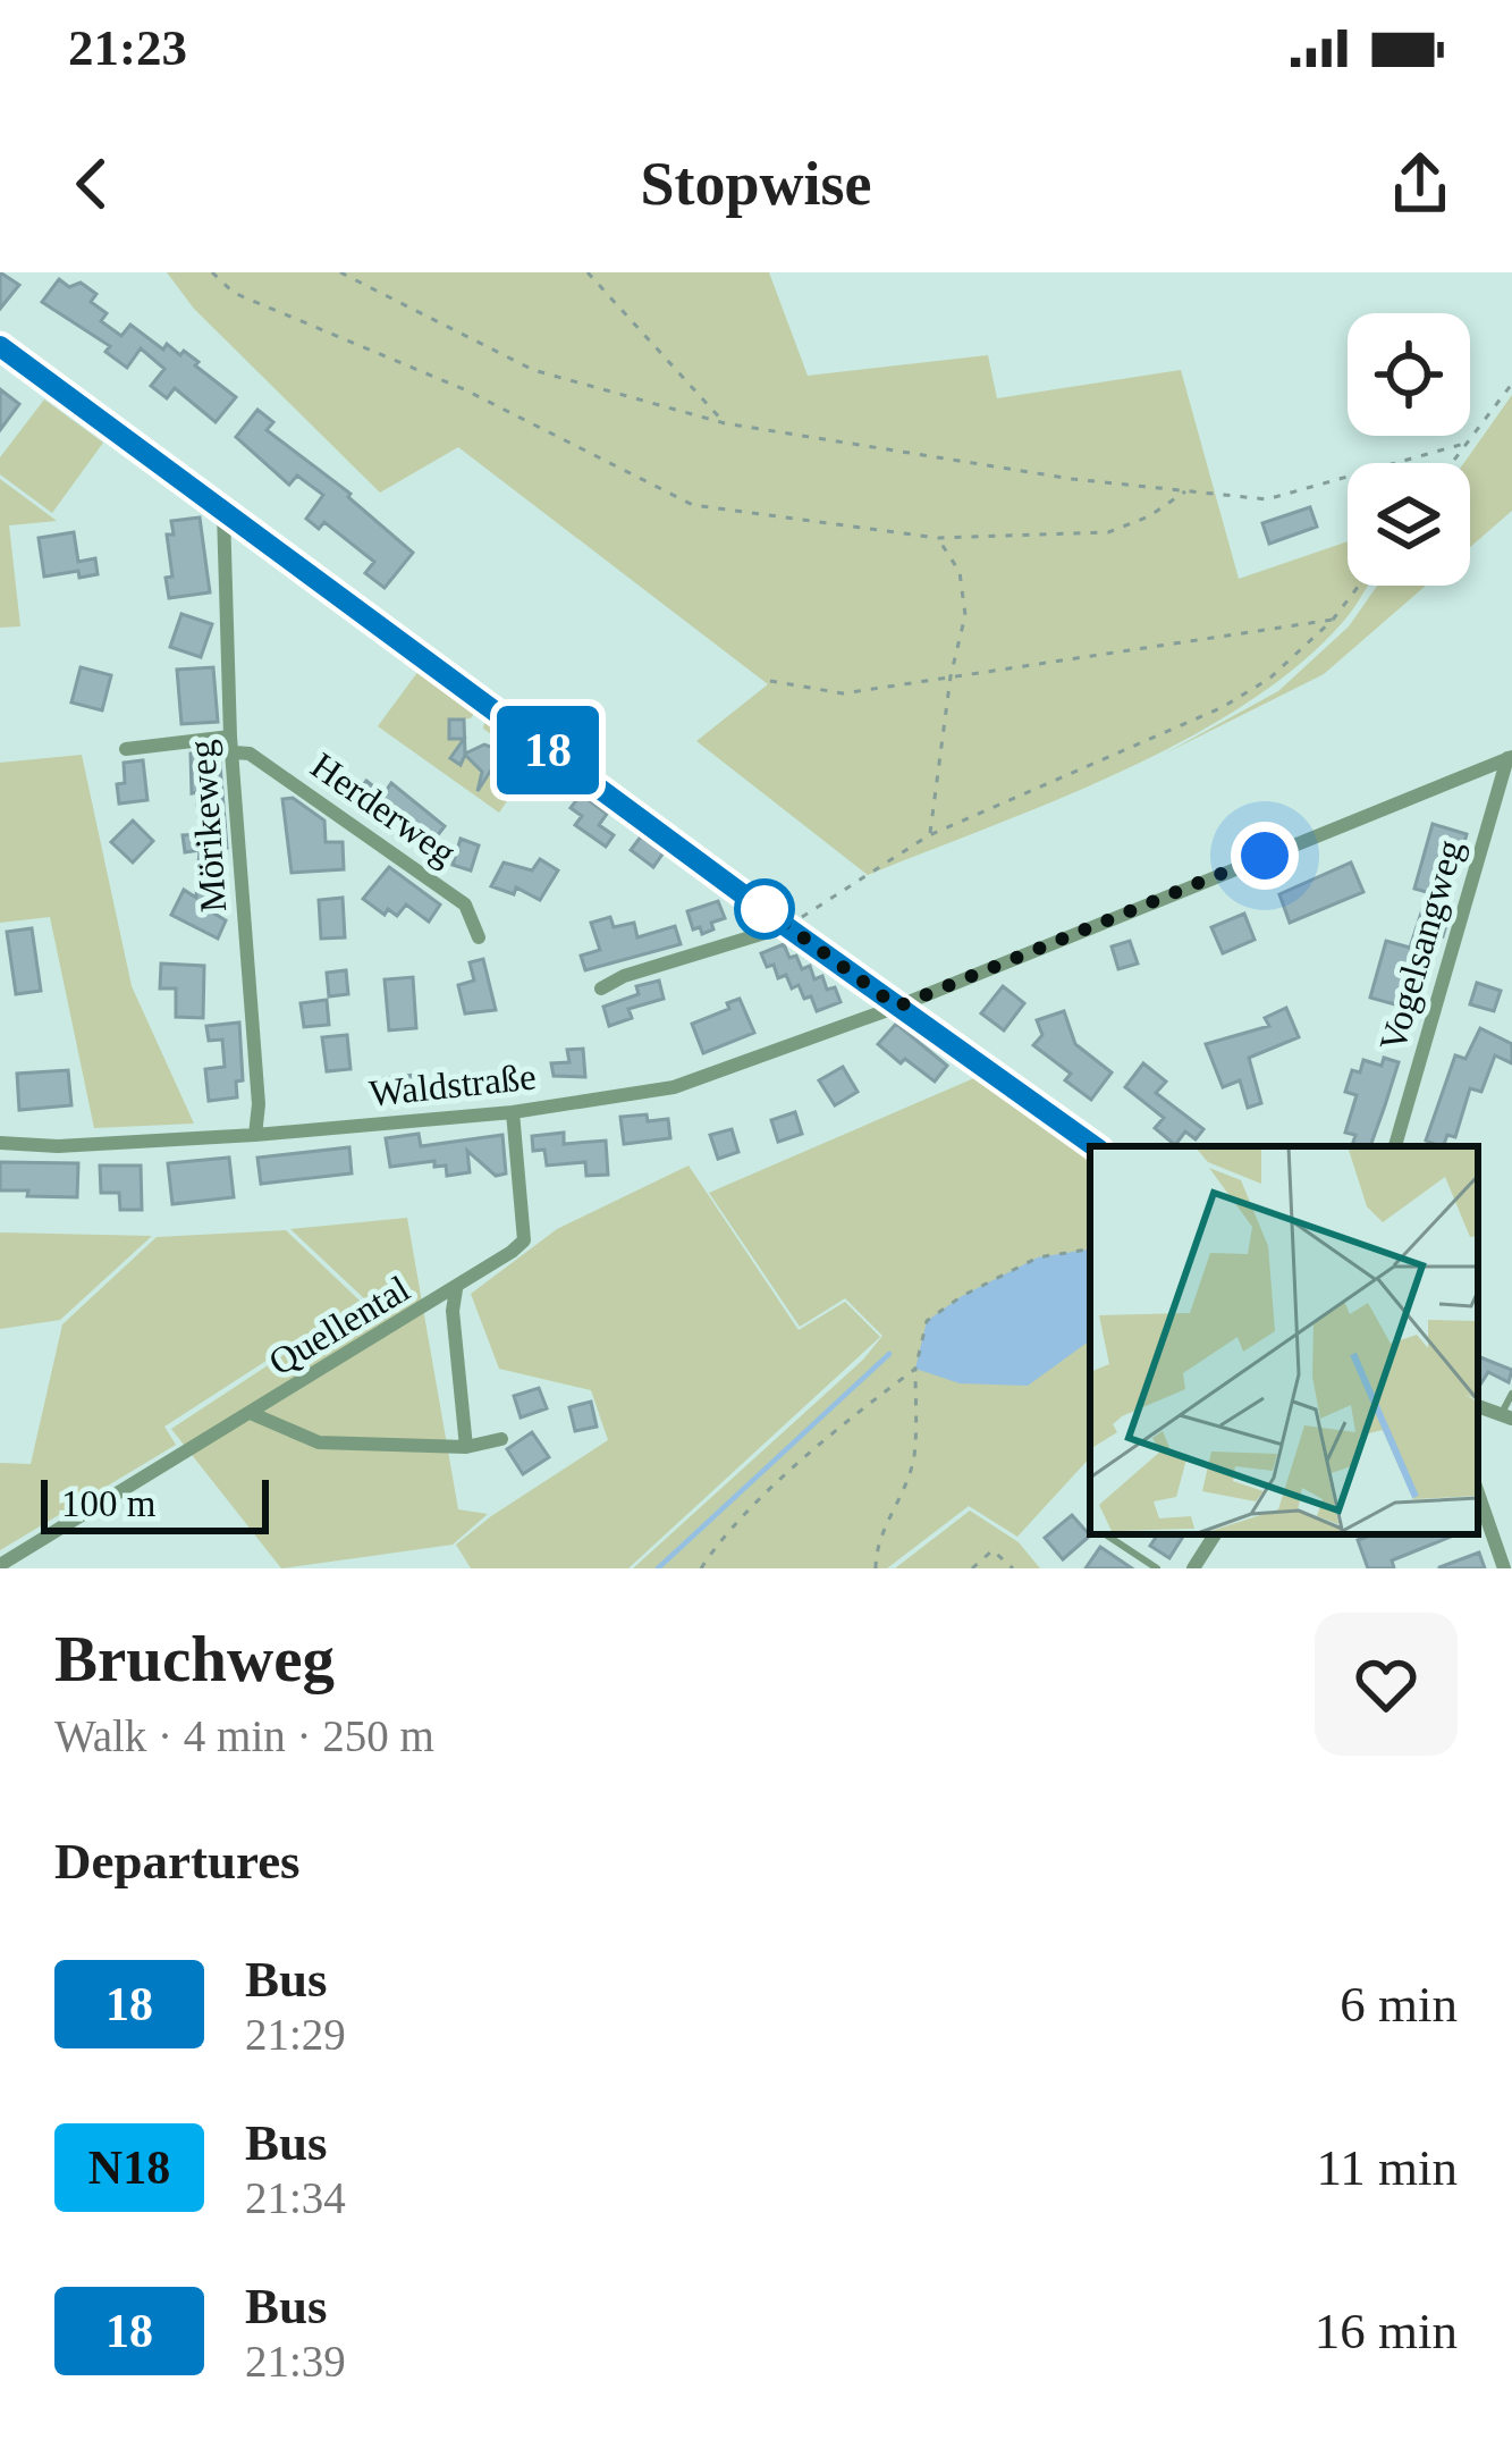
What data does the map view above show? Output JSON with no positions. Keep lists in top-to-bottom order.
{
  "streets": {
    "street": [
      "Herderweg",
      "Mörikeweg",
      "Vogelsangweg",
      "Waldstraße",
      "Quellental"
    ]
  },
  "crossings": [
    ["Herderweg", "Mörikeweg"],
    ["Mörikeweg", "Waldstraße"],
    ["Vogelsangweg", "Waldstraße"],
    ["Waldstraße", "Quellental"]
  ],
  "lines": ["bus line 18"],
  "scale_bar": "100 m",
  "page": {
    "status": "21:23",
    "header": "Stopwise",
    "on_map": "18",
    "scale": "100 m",
    "heading": [
      ["Bruchweg", "Walk · 4 min · 250 m"],
      "Departures"
    ],
    "list": [
      {
        "mark": "18",
        "name": "Bus",
        "note": "21:29",
        "value": "6 min"
      },
      {
        "mark": "N18",
        "name": "Bus",
        "note": "21:34",
        "value": "11 min"
      },
      {
        "mark": "18",
        "name": "Bus",
        "note": "21:39",
        "value": "16 min"
      }
    ]
  }
}
